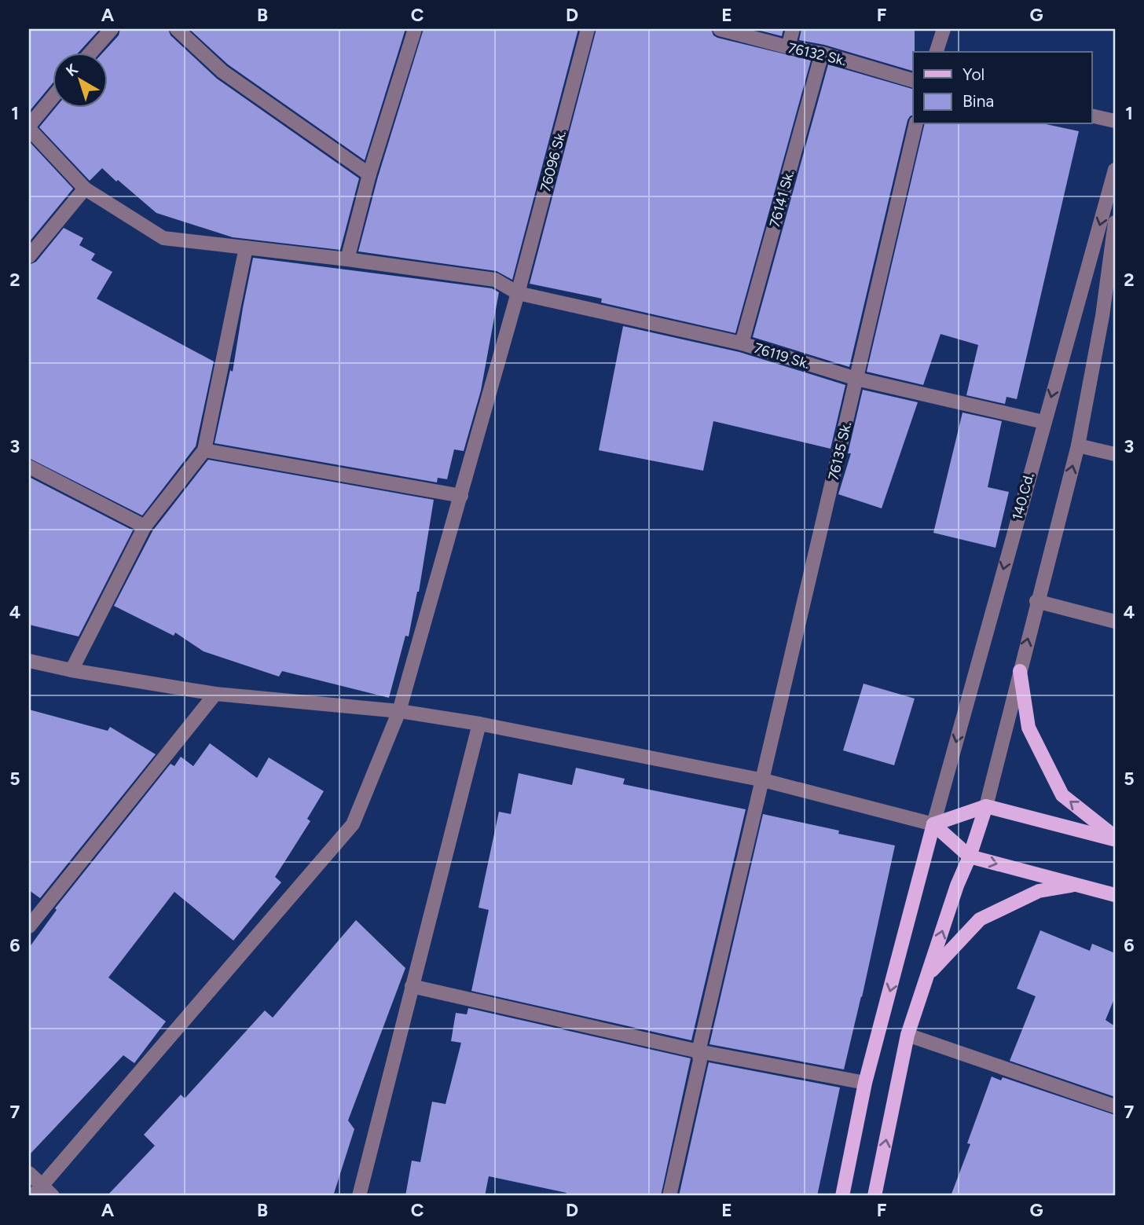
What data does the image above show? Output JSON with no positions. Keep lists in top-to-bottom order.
{
  "streets": {
    "street": [
      "76132 Sk.",
      "76096 Sk.",
      "76141 Sk.",
      "76119 Sk.",
      "76135 Sk.",
      "140.Cd."
    ]
  },
  "crossings": [
    ["76132 Sk.", "76141 Sk."],
    ["76096 Sk.", "76119 Sk."],
    ["76141 Sk.", "76119 Sk."],
    ["76119 Sk.", "76135 Sk."],
    ["76119 Sk.", "140.Cd."]
  ],
  "legend": ["Yol", "Bina"],
  "north": "top left",
  "grid": {
    "columns": [
      "A",
      "B",
      "C",
      "D",
      "E",
      "F",
      "G"
    ],
    "rows": [
      "1",
      "2",
      "3",
      "4",
      "5",
      "6",
      "7"
    ]
  }
}
